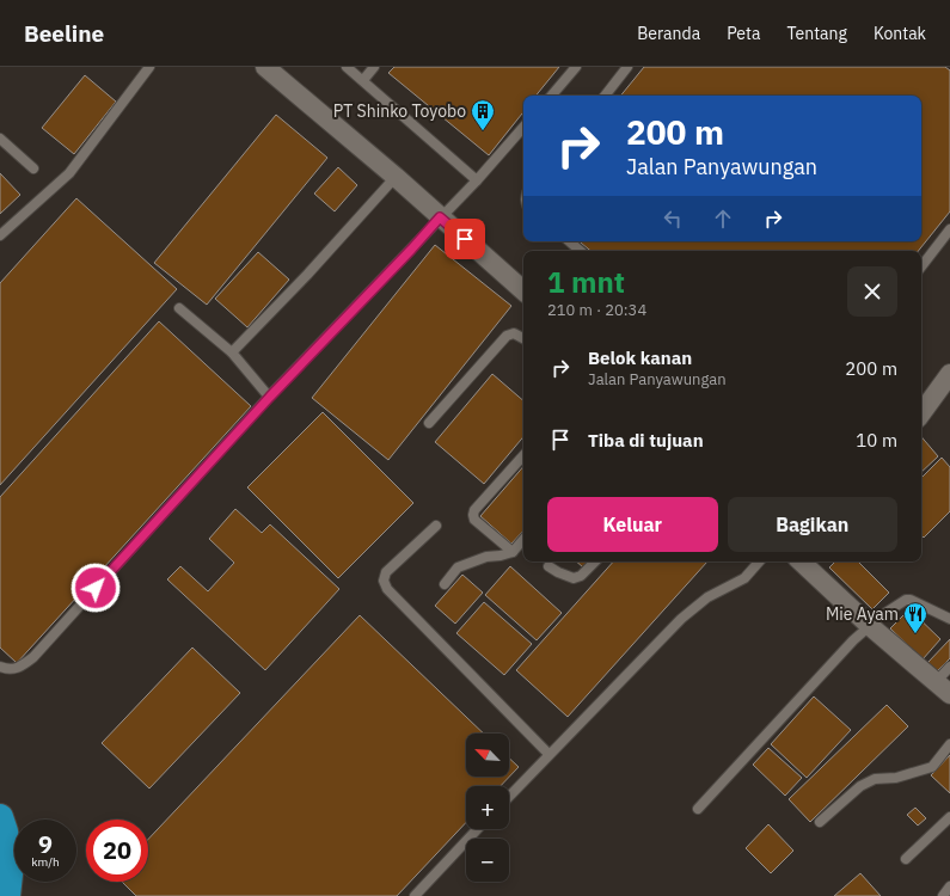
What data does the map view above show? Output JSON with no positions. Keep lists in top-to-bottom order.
{
  "places": {
    "building": ["PT Shinko Toyobo"],
    "restaurant": ["Mie Ayam"]
  },
  "north": "top left",
  "page": {
    "header": "Beeline",
    "nav": [
      "Beranda",
      "Peta",
      "Tentang",
      "Kontak"
    ],
    "turn": ["200 m", "Jalan Panyawungan"],
    "heading": ["1 mnt", "210 m · 20:34"],
    "list": [
      {
        "name": "Belok kanan",
        "note": "Jalan Panyawungan",
        "value": "200 m"
      },
      {
        "name": "Tiba di tujuan",
        "value": "10 m"
      }
    ],
    "buttons": ["Keluar", "Bagikan"],
    "map_buttons": ["+", "−"],
    "speed": "9 km/h",
    "limit": "20"
  }
}
